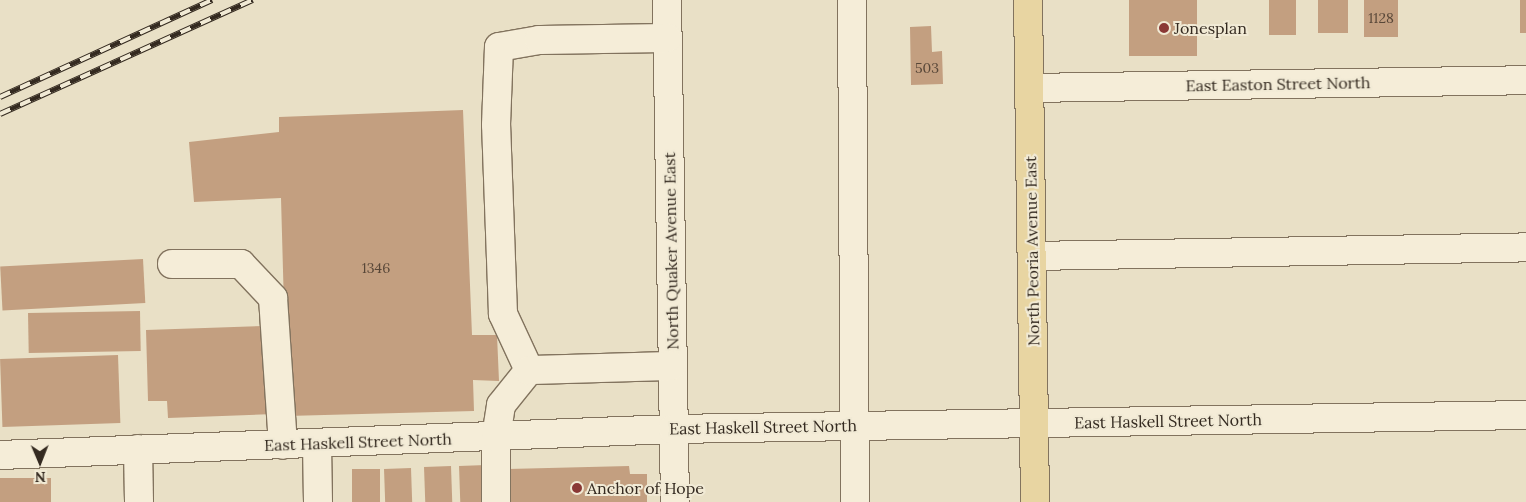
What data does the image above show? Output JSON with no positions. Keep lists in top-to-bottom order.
{
  "streets": {
    "main road": ["North Peoria Avenue East"],
    "street": ["East Easton Street North", "North Quaker Avenue East", "East Haskell Street North"]
  },
  "crossings": [
    ["East Easton Street North", "North Peoria Avenue East"],
    ["North Quaker Avenue East", "East Haskell Street North"],
    ["North Peoria Avenue East", "East Haskell Street North"]
  ],
  "places": ["Jonesplan", "Anchor of Hope"],
  "house_numbers": ["1128", "503", "1346"],
  "north": "bottom"
}
